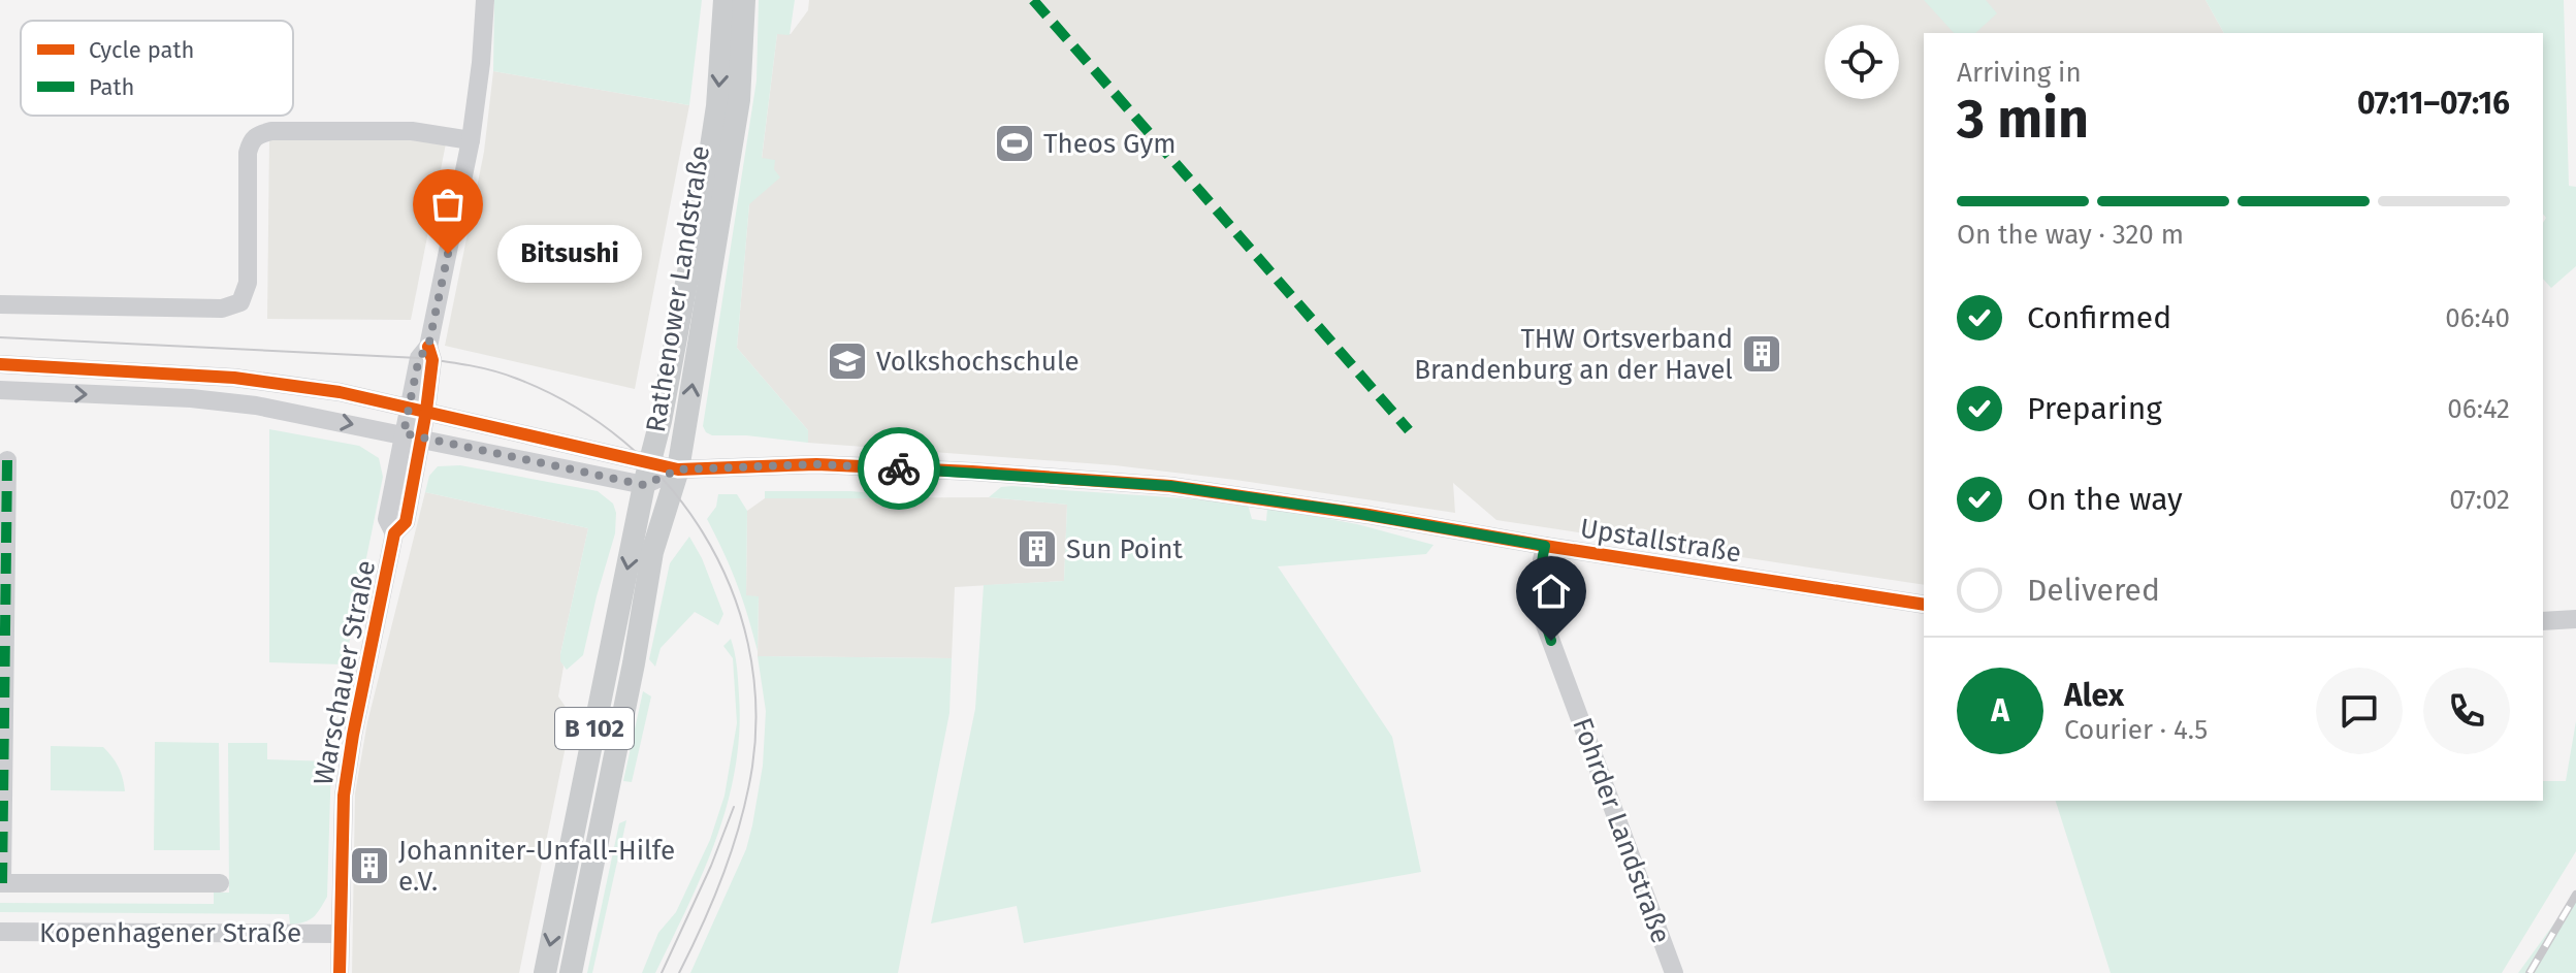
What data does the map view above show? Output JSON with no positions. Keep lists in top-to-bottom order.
{
  "streets": {
    "main road": ["Rathenower Landstraße", "B 102"],
    "street": [
      "Upstallstraße",
      "Warschauer Straße",
      "Fohrder Landstraße",
      "Kopenhagener Straße"
    ]
  },
  "crossings": [
    ["Rathenower Landstraße", "Upstallstraße"],
    ["Upstallstraße", "Warschauer Straße"],
    ["Upstallstraße", "Fohrder Landstraße"],
    ["Warschauer Straße", "Kopenhagener Straße"]
  ],
  "places": {
    "sports": ["Theos Gym"],
    "other": ["Bitsushi"],
    "building": ["THW Ortsverband Brandenburg an der Havel", "Sun Point", "Johanniter-Unfall-Hilfe e.V."],
    "school or university": ["Volkshochschule"]
  },
  "legend": ["Cycle path", "Path"],
  "page": {
    "heading": ["3 min", "Arriving in", "07:11–07:16"],
    "panel": ["Alex", "Courier · 4.5"],
    "bar": "On the way · 320 m",
    "bubble": "Bitsushi",
    "list": [
      ["Confirmed", "06:40"],
      ["Preparing", "06:42"],
      ["On the way", "07:02"],
      "Delivered"
    ],
    "round": "A"
  }
}
